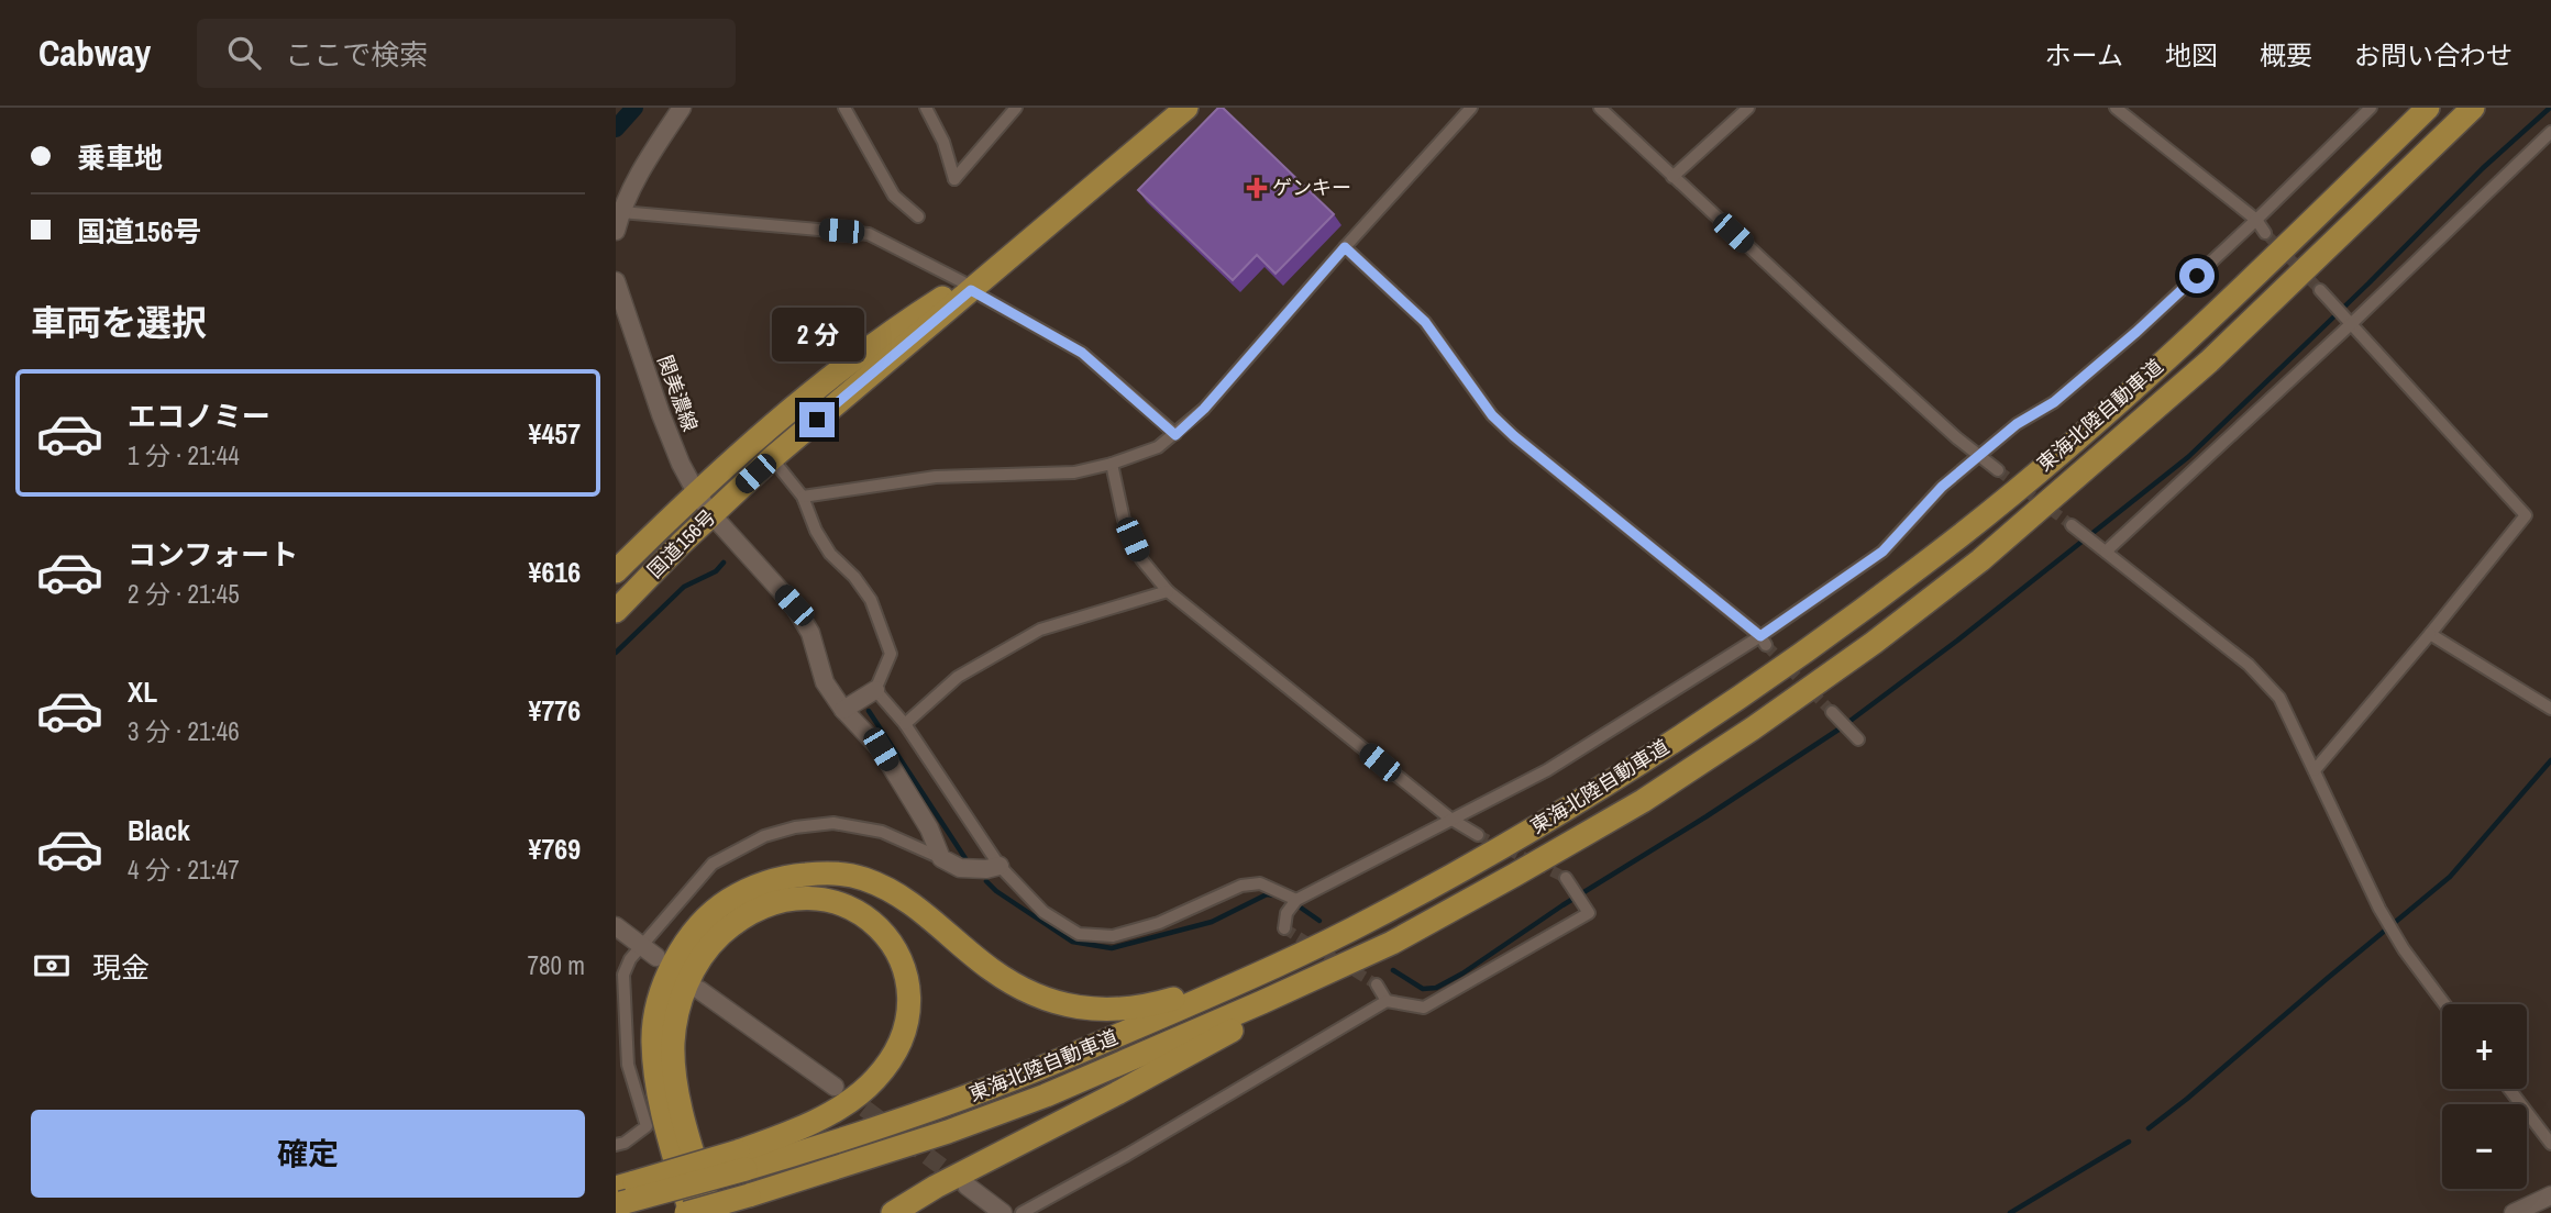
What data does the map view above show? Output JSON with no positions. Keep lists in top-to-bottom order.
{
  "streets": {
    "highway": ["東海北陸自動車道", "国道156号"],
    "street": ["関美濃線"]
  },
  "crossings": [
    ["関美濃線", "国道156号"]
  ],
  "places": {
    "health": ["ゲンキー"]
  },
  "page": {
    "header": "Cabway",
    "search": "ここで検索",
    "nav": [
      "ホーム",
      "地図",
      "概要",
      "お問い合わせ"
    ],
    "banner": ["乗車地", "国道156号"],
    "heading": "車両を選択",
    "bubble": "2 分",
    "list": [
      {
        "name": "エコノミー",
        "note": "1 分 · 21:44",
        "value": "¥457"
      },
      {
        "name": "コンフォート",
        "note": "2 分 · 21:45",
        "value": "¥616"
      },
      {
        "name": "XL",
        "note": "3 分 · 21:46",
        "value": "¥776"
      },
      {
        "name": "Black",
        "note": "4 分 · 21:47",
        "value": "¥769"
      }
    ],
    "pay": ["現金", "780 m"],
    "map_buttons": ["+", "−"],
    "buttons": "確定"
  }
}
